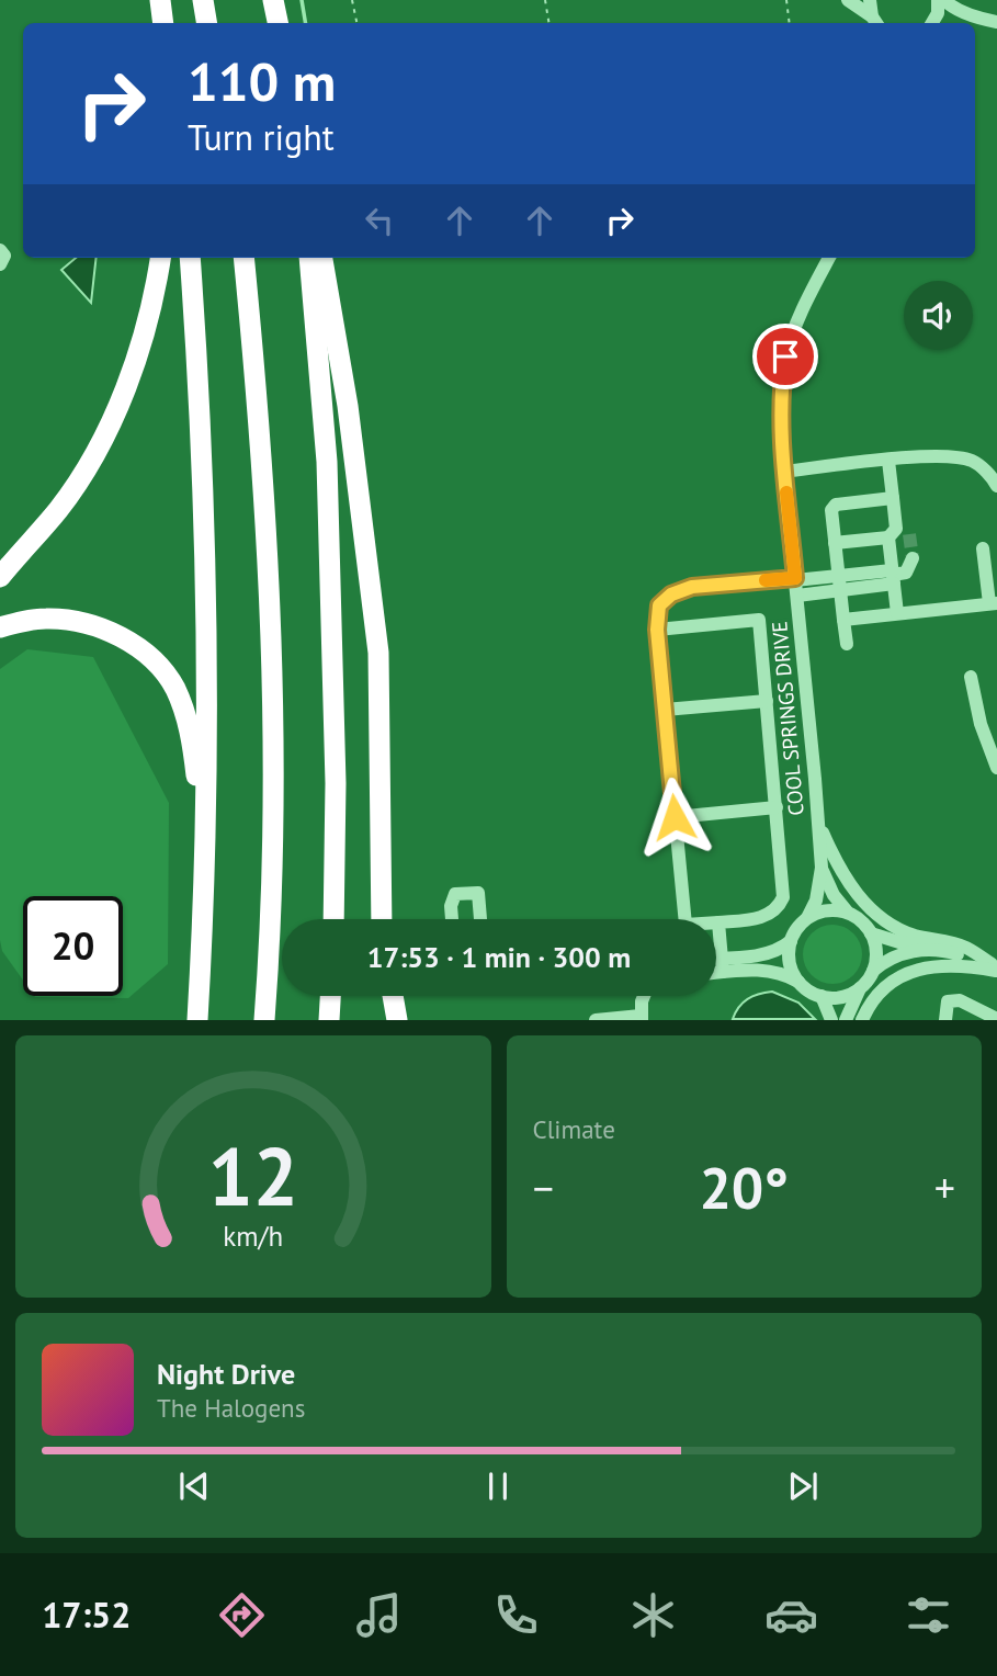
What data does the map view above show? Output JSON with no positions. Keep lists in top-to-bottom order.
{
  "streets": {
    "street": ["COOL SPRINGS DRIVE"]
  },
  "page": {
    "turn": ["110 m", "Turn right"],
    "limit": "20",
    "trip": "17:53 · 1 min · 300 m",
    "tile": "Climate",
    "heat": ["−", "20°", "+"],
    "song": ["Night Drive", "The Halogens"],
    "tabs": "17:52",
    "gauge": ["12", "km/h"]
  }
}
